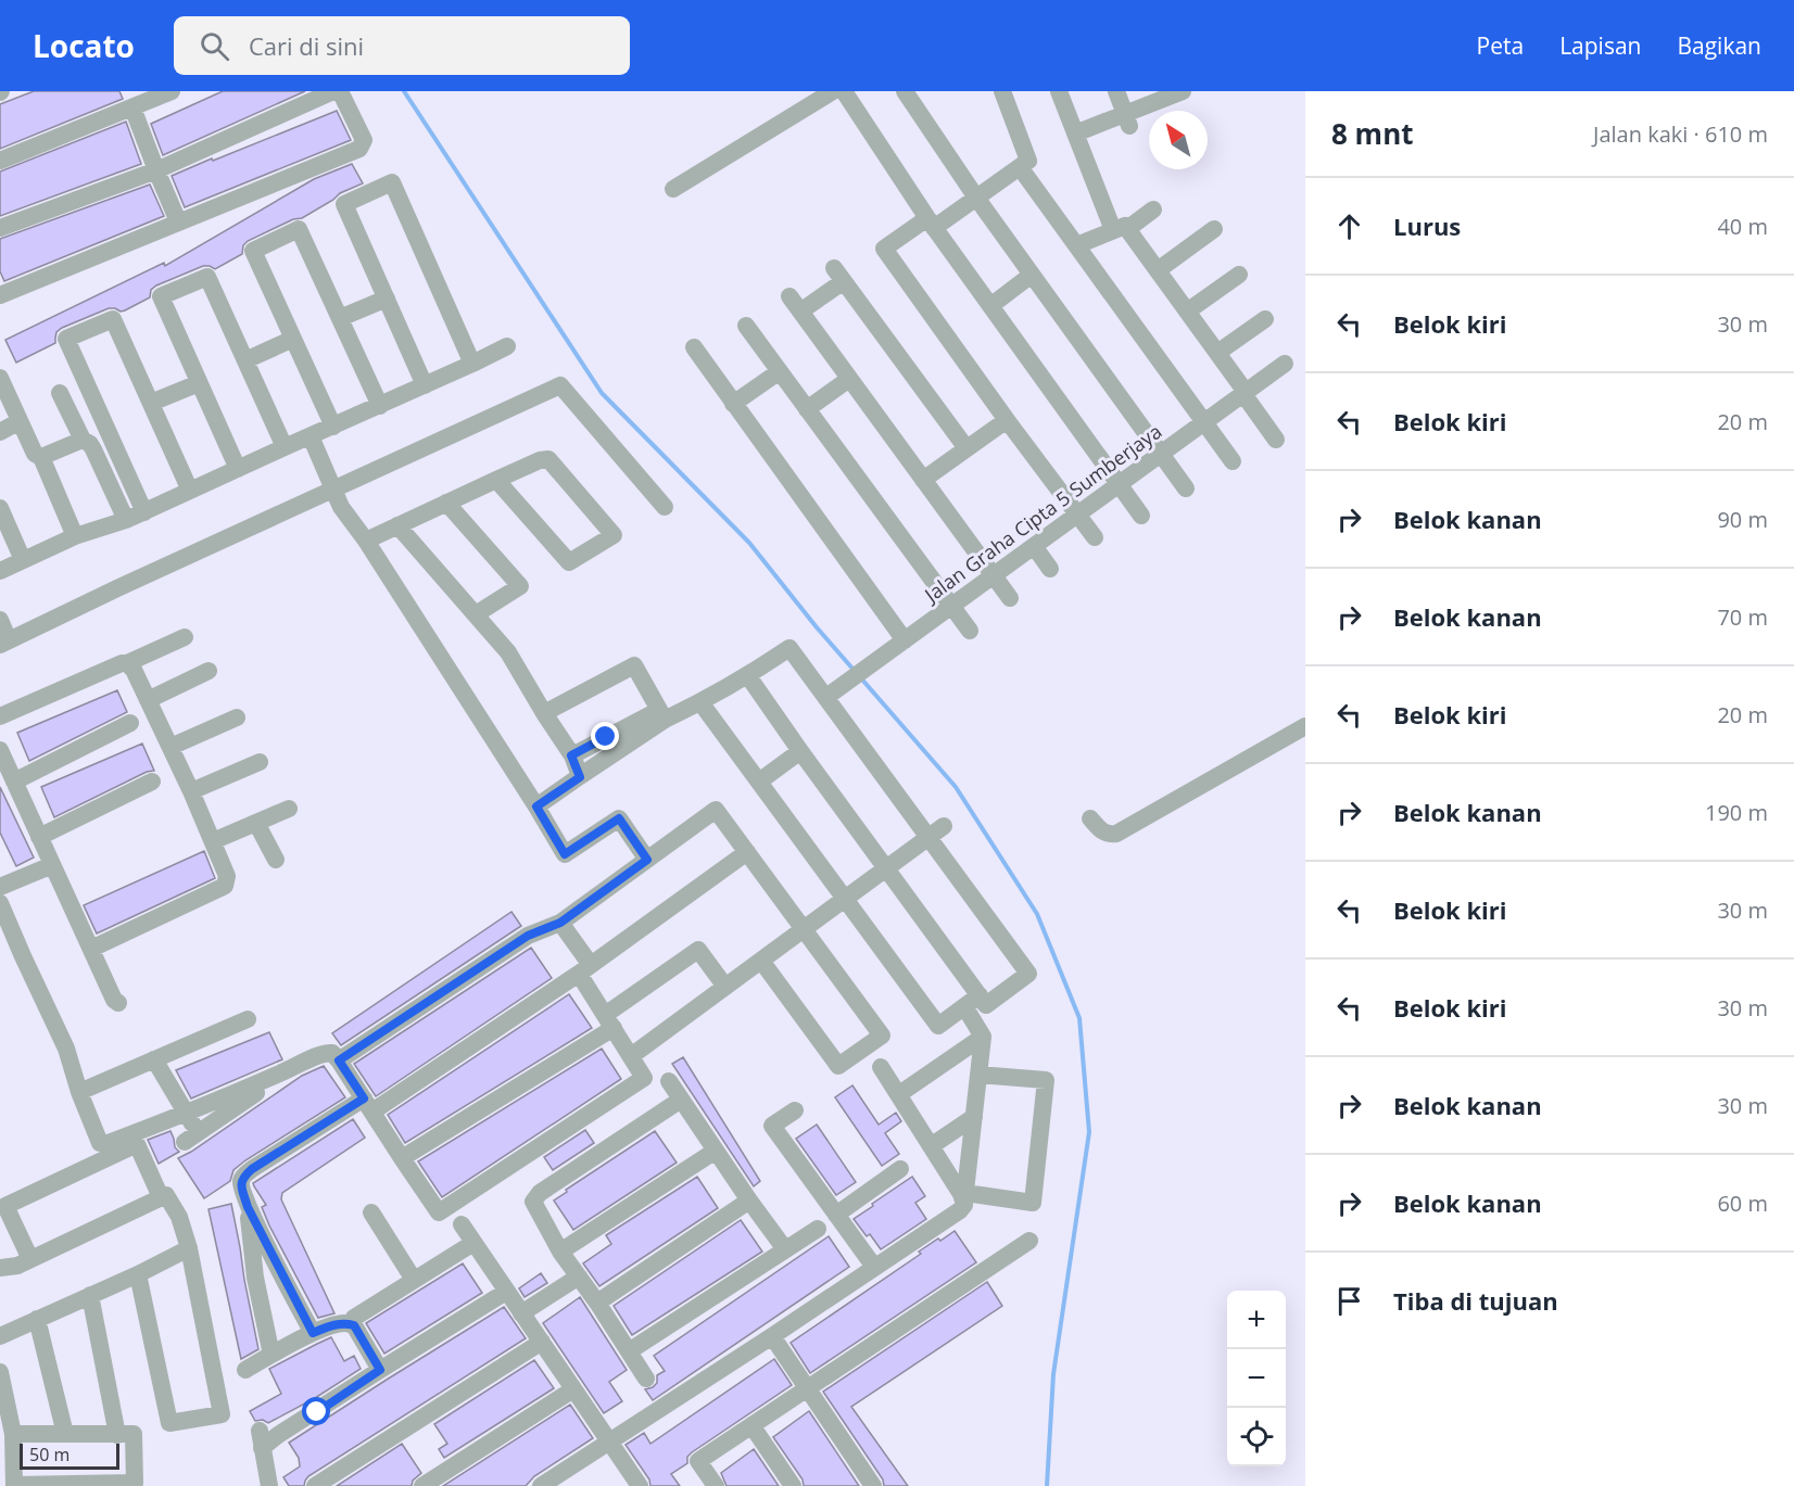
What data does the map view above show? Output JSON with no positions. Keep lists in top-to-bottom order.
{
  "streets": {
    "street": ["Jalan Graha Cipta 5 Sumberjaya"]
  },
  "scale_bar": "50 m",
  "north": "top left",
  "page": {
    "header": "Locato",
    "search": "Cari di sini",
    "nav": ["Peta", "Lapisan", "Bagikan"],
    "heading": ["8 mnt", "Jalan kaki · 610 m"],
    "list": [
      ["Lurus", "40 m"],
      ["Belok kiri", "30 m"],
      ["Belok kiri", "20 m"],
      ["Belok kanan", "90 m"],
      ["Belok kanan", "70 m"],
      ["Belok kiri", "20 m"],
      ["Belok kanan", "190 m"],
      ["Belok kiri", "30 m"],
      ["Belok kiri", "30 m"],
      ["Belok kanan", "30 m"],
      ["Belok kanan", "60 m"],
      "Tiba di tujuan"
    ],
    "map_buttons": ["+", "−"],
    "scale": "50 m"
  }
}
